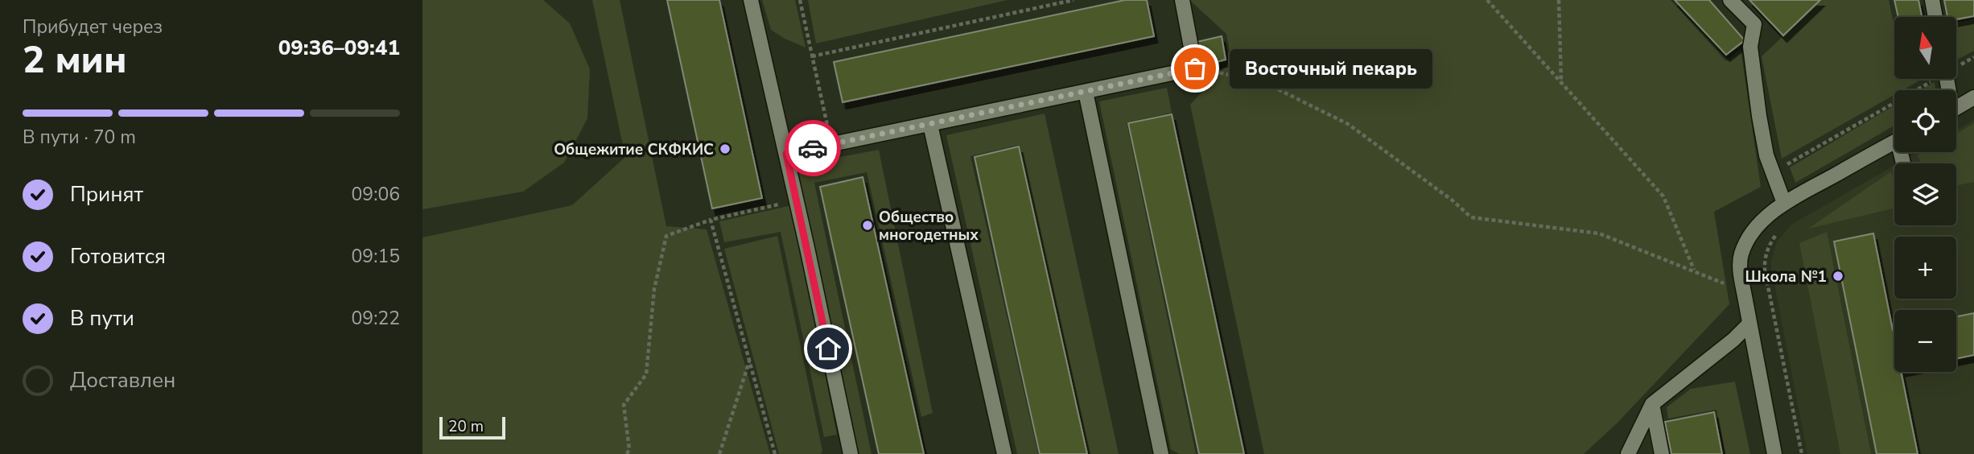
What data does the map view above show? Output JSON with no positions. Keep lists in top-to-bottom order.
{
  "places": [
    "Восточный пекарь",
    "Общежитие СКФКИС",
    "Общество многодетных",
    "Школа №1"
  ],
  "scale_bar": "20 m",
  "north": "top",
  "page": {
    "heading": ["2 мин", "Прибудет через", "09:36–09:41"],
    "map_buttons": ["+", "−"],
    "bubble": "Восточный пекарь",
    "bar": "В пути · 70 m",
    "list": [
      ["Принят", "09:06"],
      ["Готовится", "09:15"],
      ["В пути", "09:22"],
      "Доставлен"
    ],
    "scale": "20 m"
  }
}
